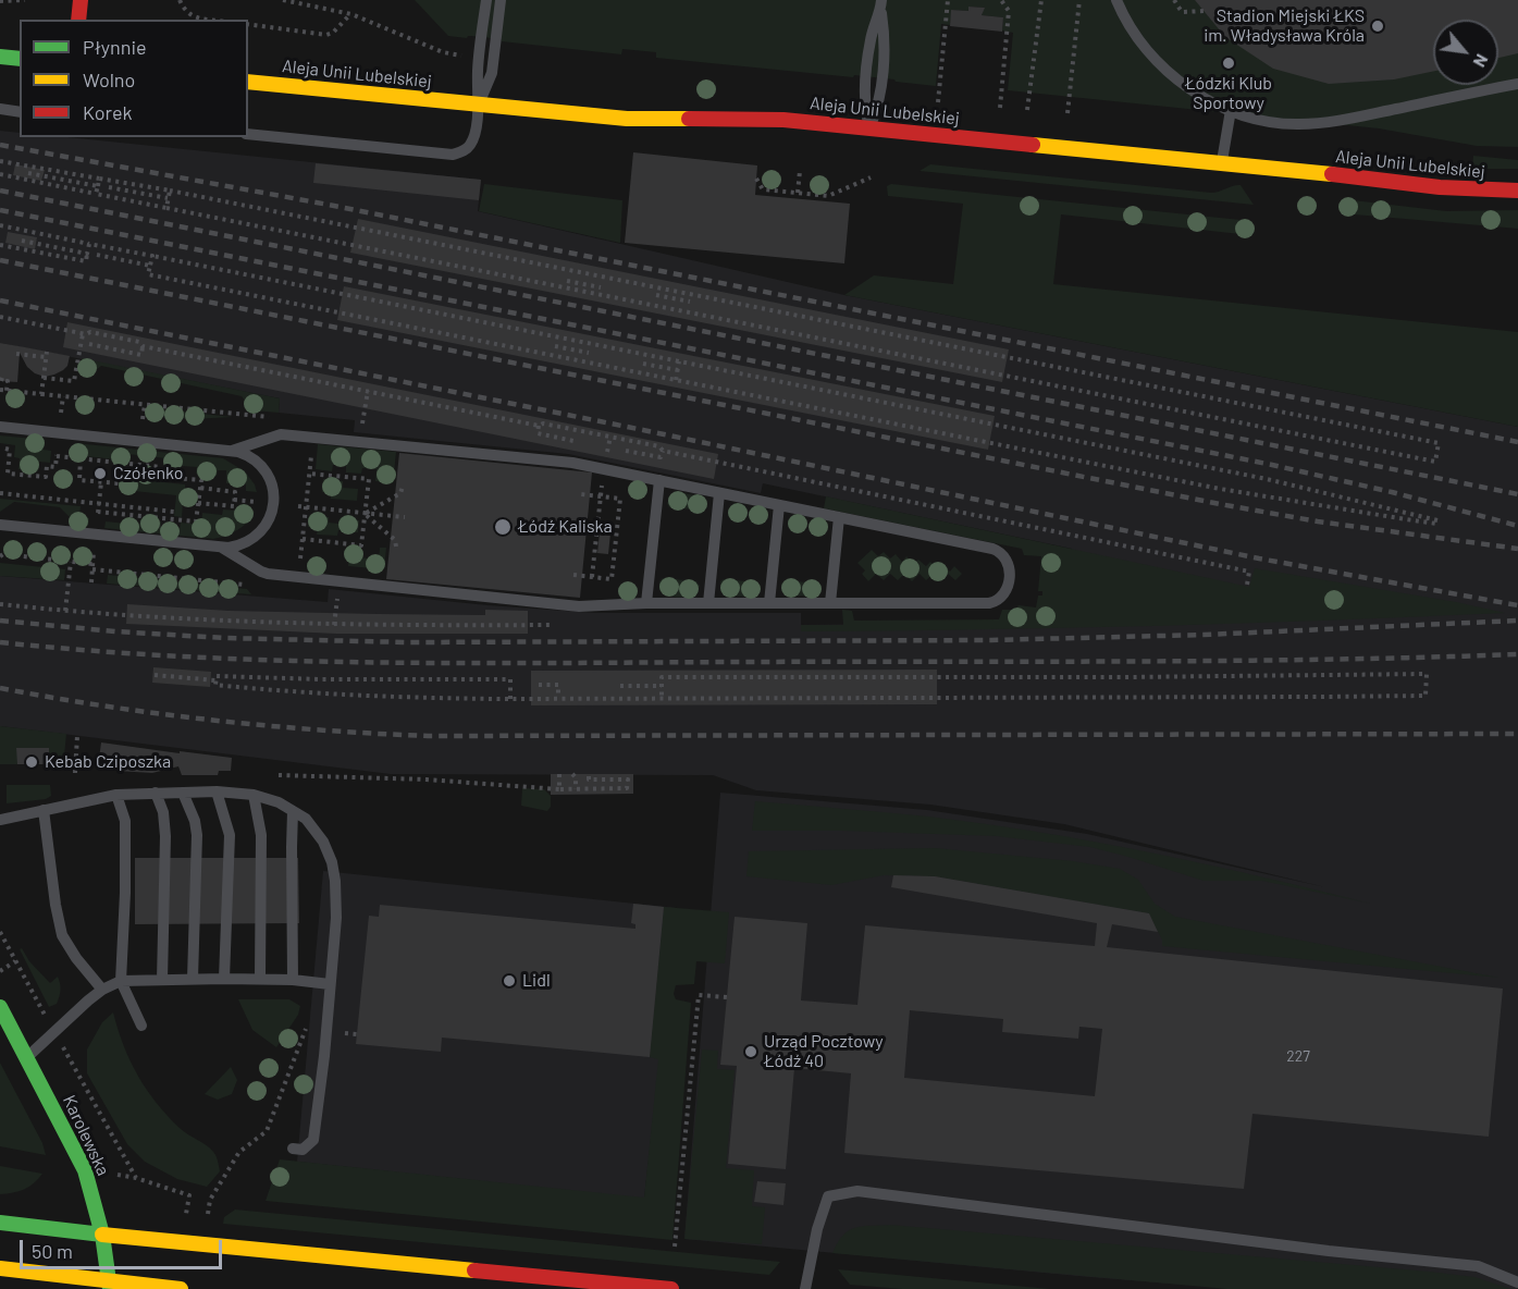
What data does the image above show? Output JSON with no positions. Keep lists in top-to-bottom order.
{
  "streets": {
    "street": ["Aleja Unii Lubelskiej", "Karolewska"]
  },
  "places": [
    "Stadion Miejski ŁKS im. Władysława Króla",
    "Łódzki Klub Sportowy",
    "Czółenko",
    "Łódź Kaliska",
    "Kebab Cziposzka",
    "Lidl",
    "Urząd Pocztowy Łódź 40"
  ],
  "house_numbers": ["227"],
  "legend": ["Płynnie", "Wolno", "Korek"],
  "scale_bar": "50 m",
  "north": "bottom right"
}
